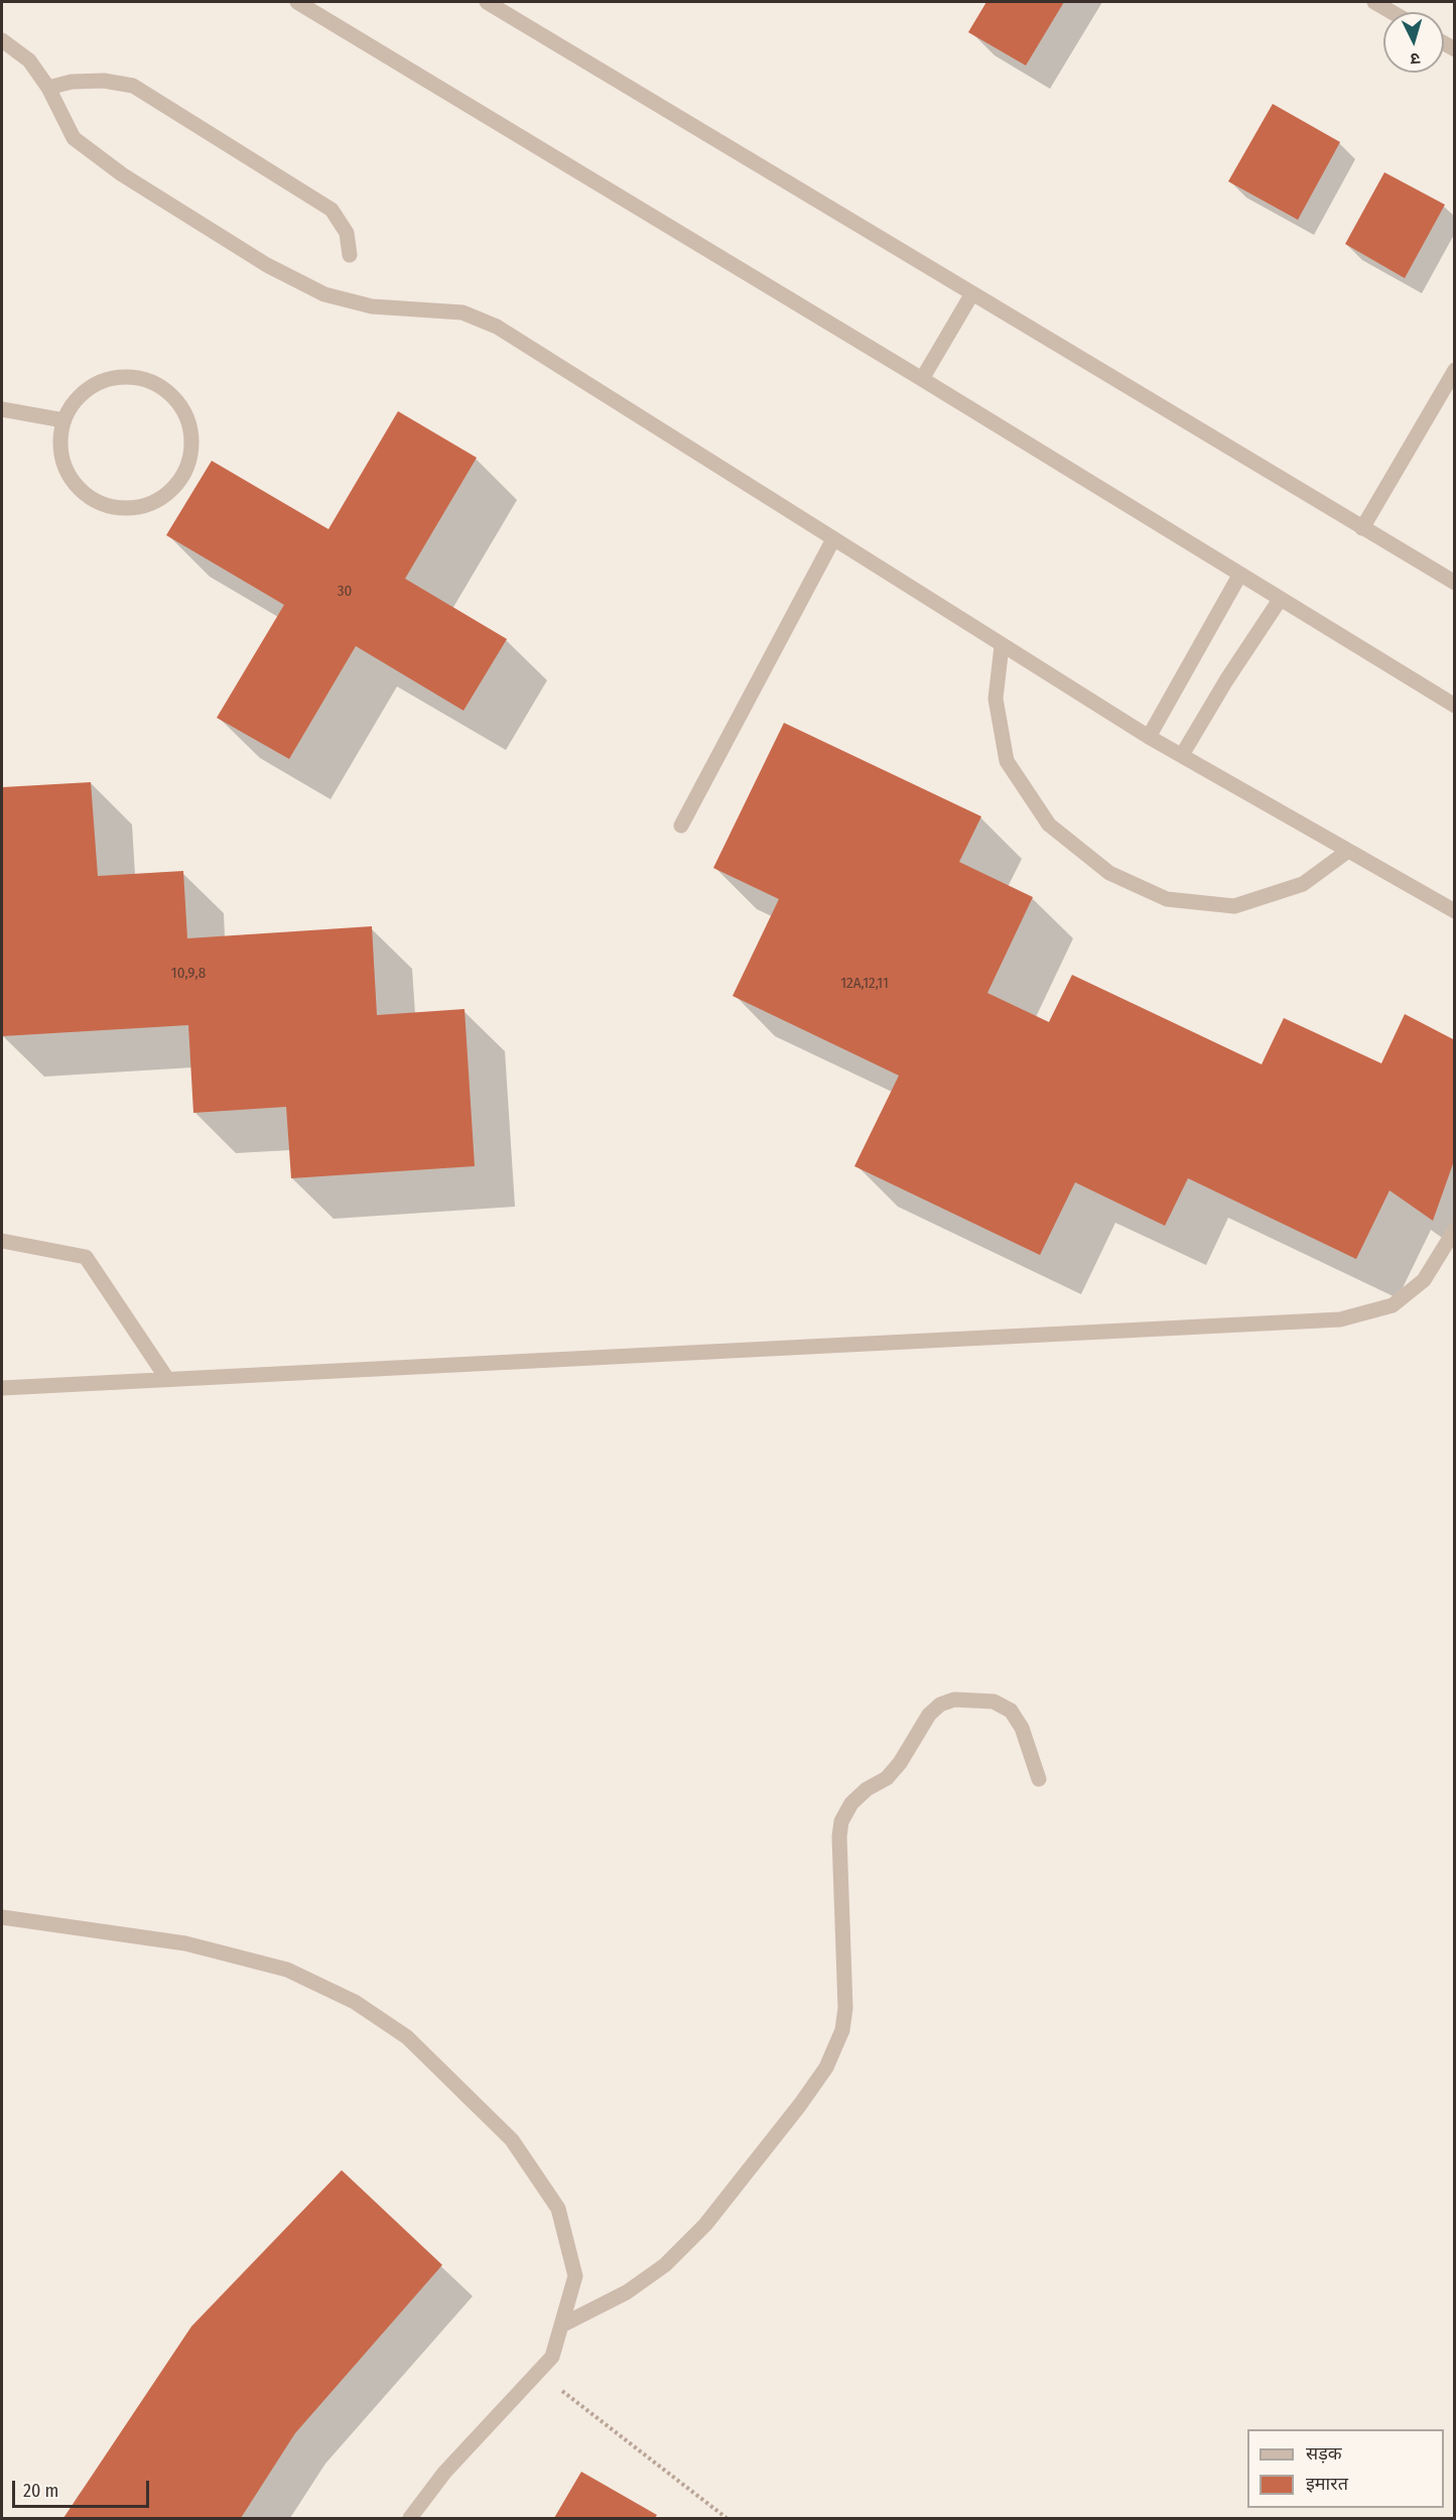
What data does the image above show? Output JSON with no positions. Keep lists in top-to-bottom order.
{
  "house_numbers": ["30", "10,9,8", "12A,12,11"],
  "legend": ["सड़क", "इमारत"],
  "scale_bar": "20 m",
  "north": "bottom"
}
